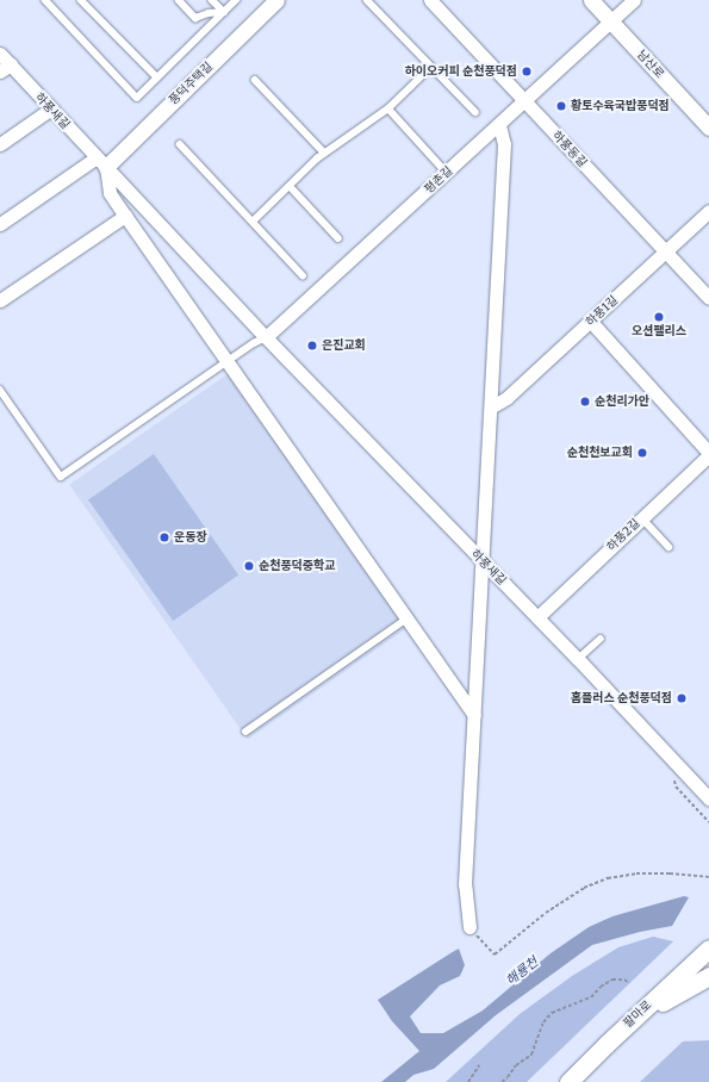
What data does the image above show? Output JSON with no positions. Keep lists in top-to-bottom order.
{
  "streets": {
    "main road": ["팔마로"],
    "street": [
      "남산로",
      "풍덕주택길",
      "하풍새길",
      "하풍동길",
      "평촌길",
      "하풍1길",
      "하풍2길"
    ]
  },
  "crossings": [
    ["남산로", "평촌길"],
    ["풍덕주택길", "하풍새길"],
    ["하풍새길", "평촌길"],
    ["하풍새길", "하풍2길"],
    ["하풍동길", "평촌길"],
    ["하풍동길", "하풍1길"]
  ],
  "water": ["해룡천"],
  "places": [
    "하이오커피 순천풍덕점",
    "황토수육국밥풍덕점",
    "오션팰리스",
    "은진교회",
    "순천리가안",
    "순천천보교회",
    "운동장",
    "순천풍덕중학교",
    "홈플러스 순천풍덕점"
  ]
}
